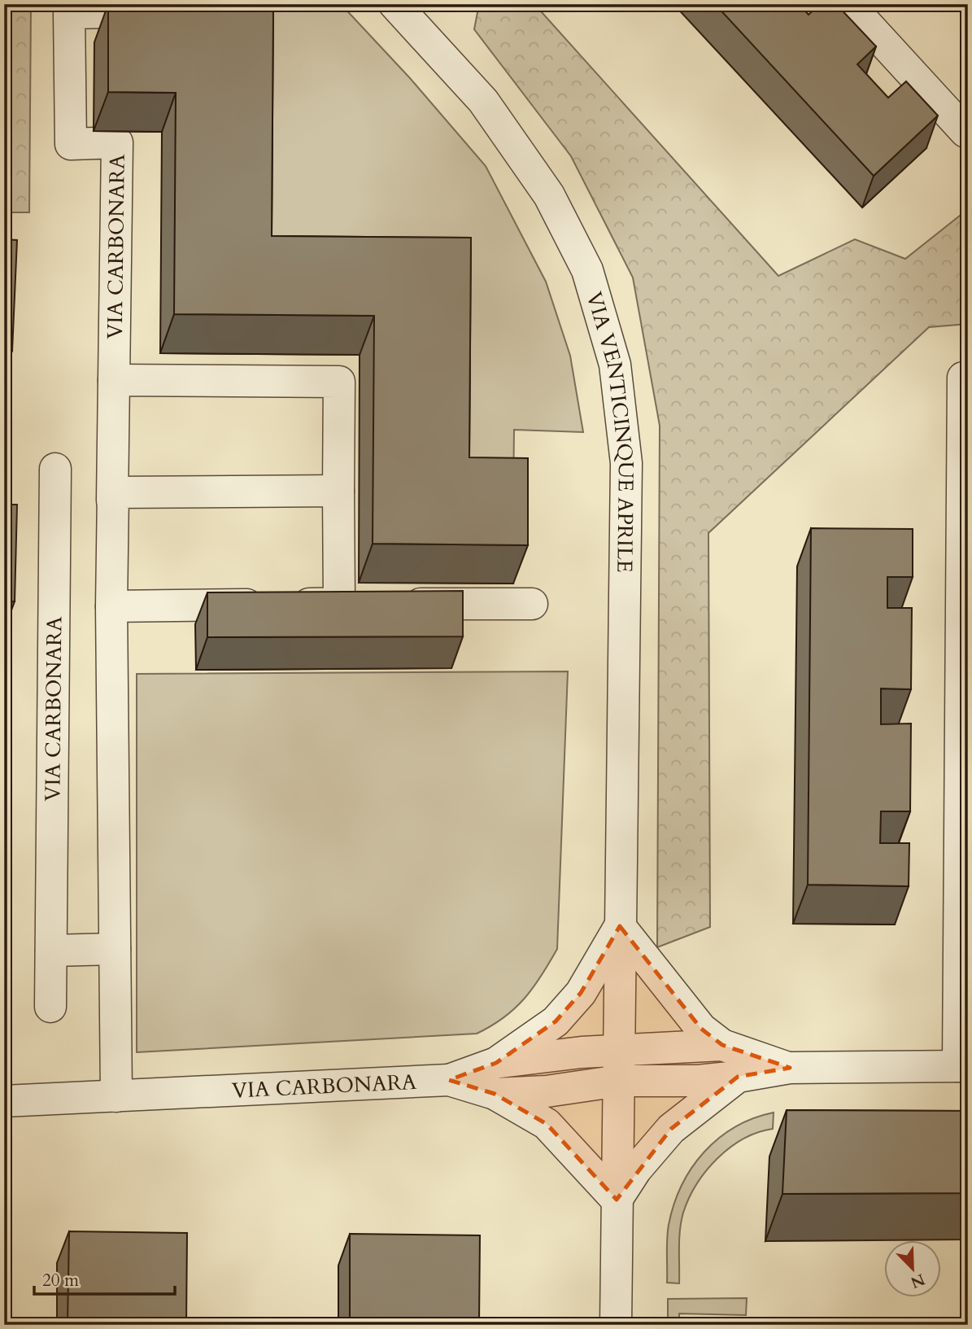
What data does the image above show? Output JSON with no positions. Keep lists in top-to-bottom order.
{
  "streets": {
    "street": ["VIA CARBONARA", "VIA VENTICINQUE APRILE"]
  },
  "crossings": [
    ["VIA CARBONARA", "VIA VENTICINQUE APRILE"]
  ],
  "scale_bar": "20 m",
  "north": "bottom right"
}
